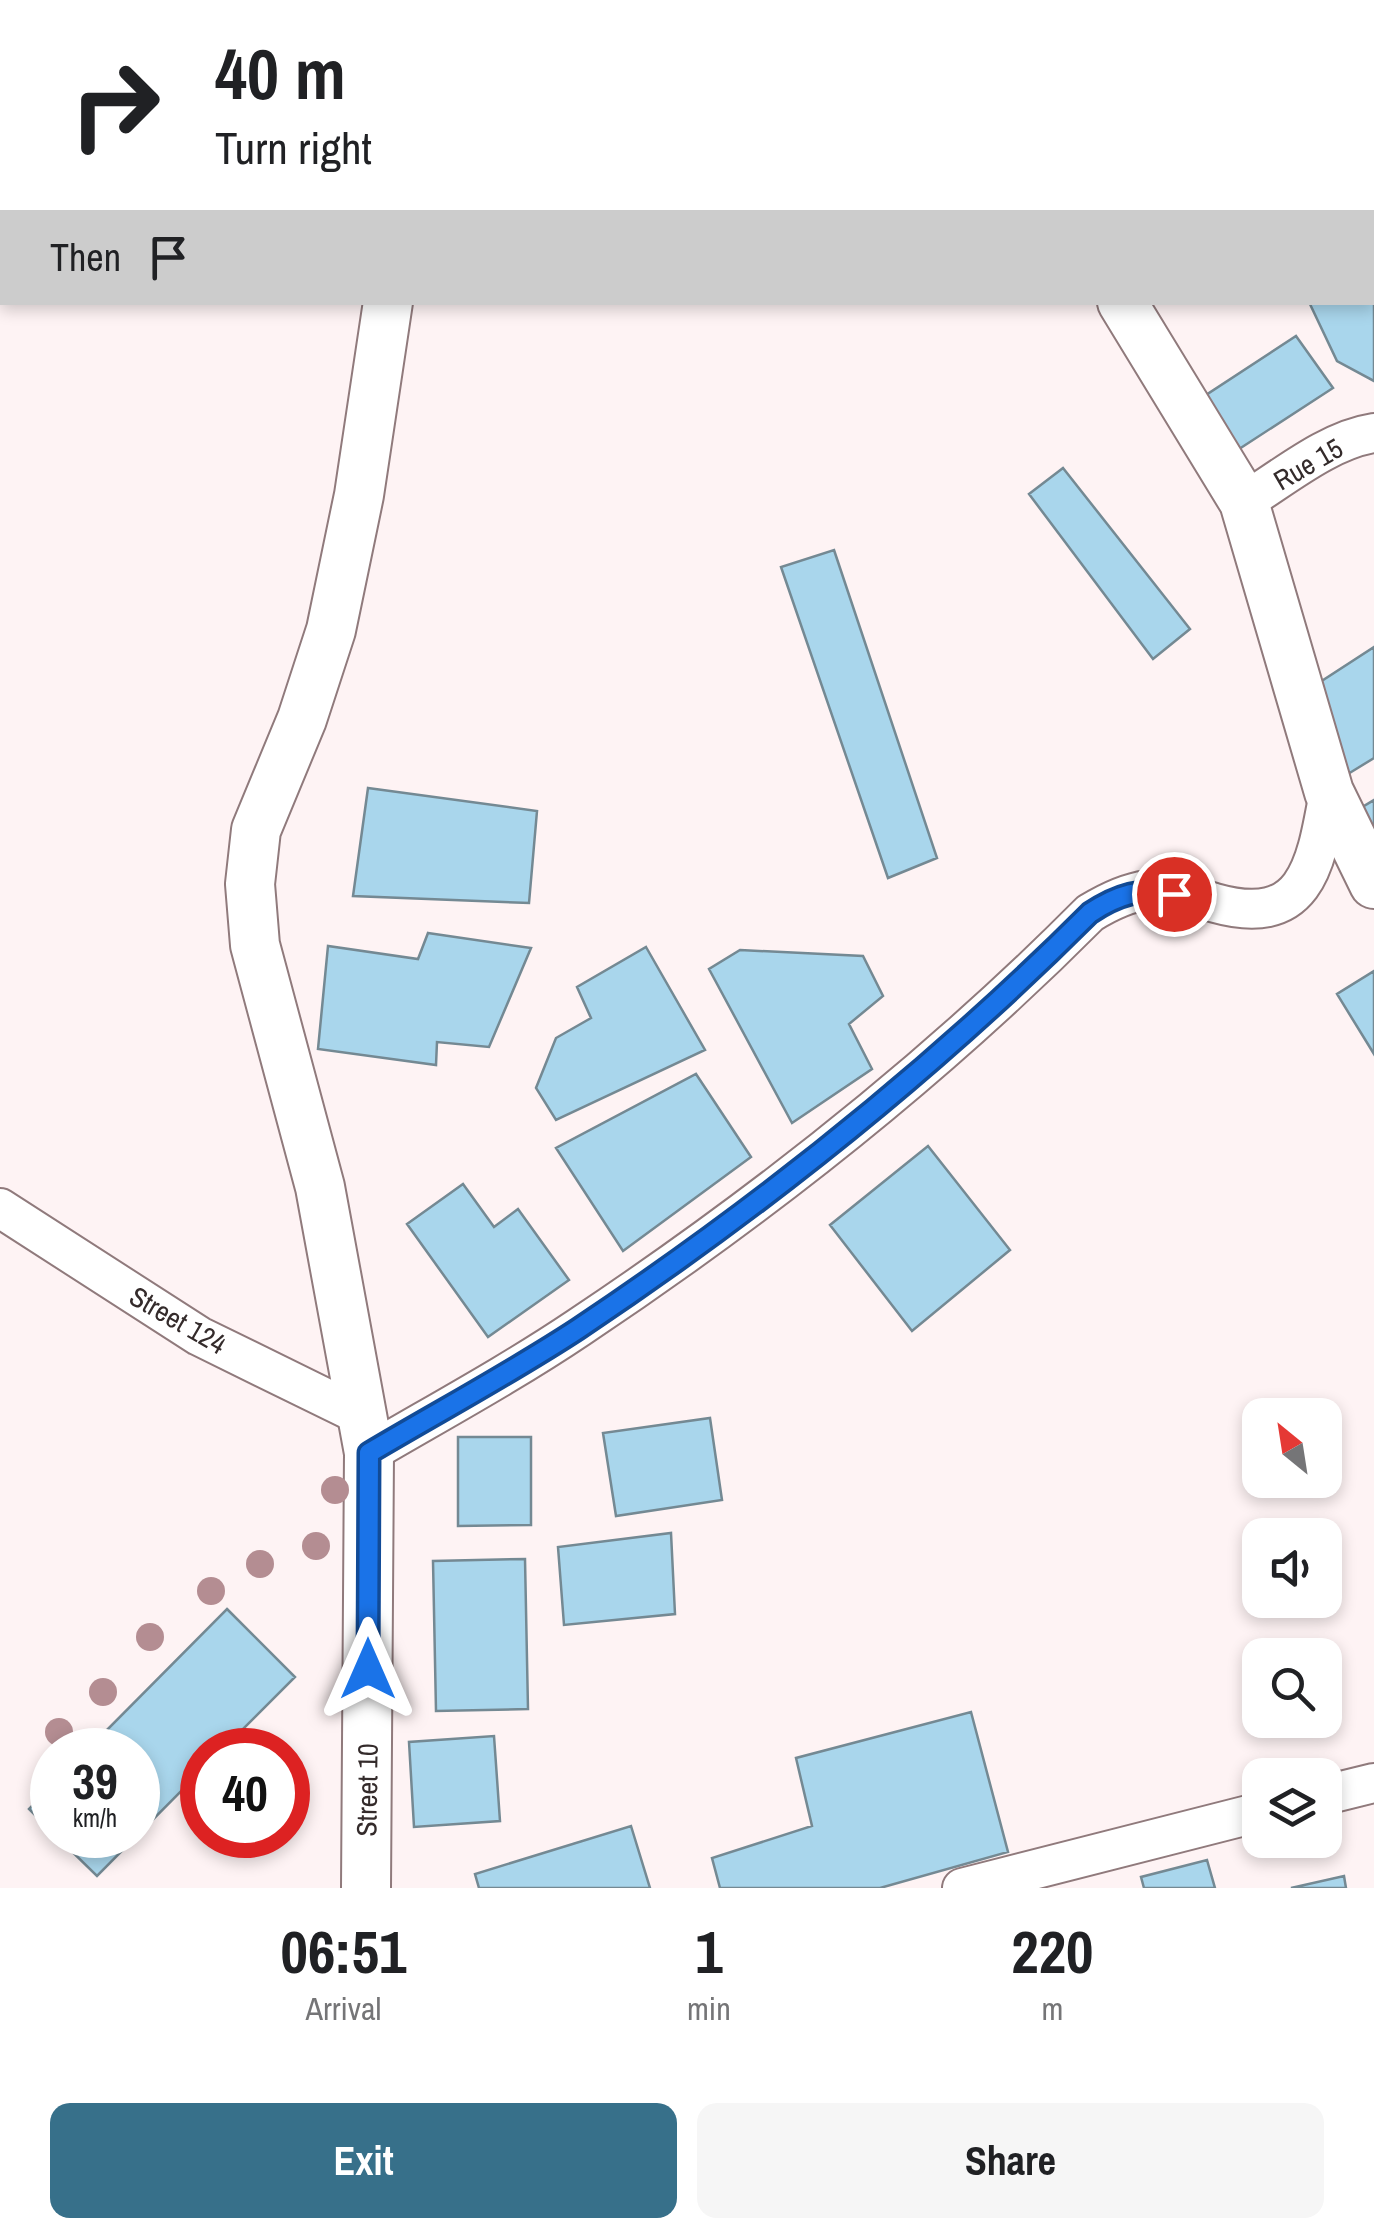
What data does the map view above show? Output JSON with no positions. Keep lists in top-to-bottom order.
{
  "streets": {
    "street": ["Rue 15", "Street 124", "Street 10"]
  },
  "crossings": [
    ["Street 124", "Street 10"]
  ],
  "north": "top left",
  "page": {
    "turn": ["40 m", "Turn right"],
    "then": "Then",
    "speed": "39 km/h",
    "limit": "40",
    "eta": [
      "06:51",
      "Arrival",
      "1",
      "min",
      "220",
      "m"
    ],
    "buttons": ["Exit", "Share"]
  }
}
